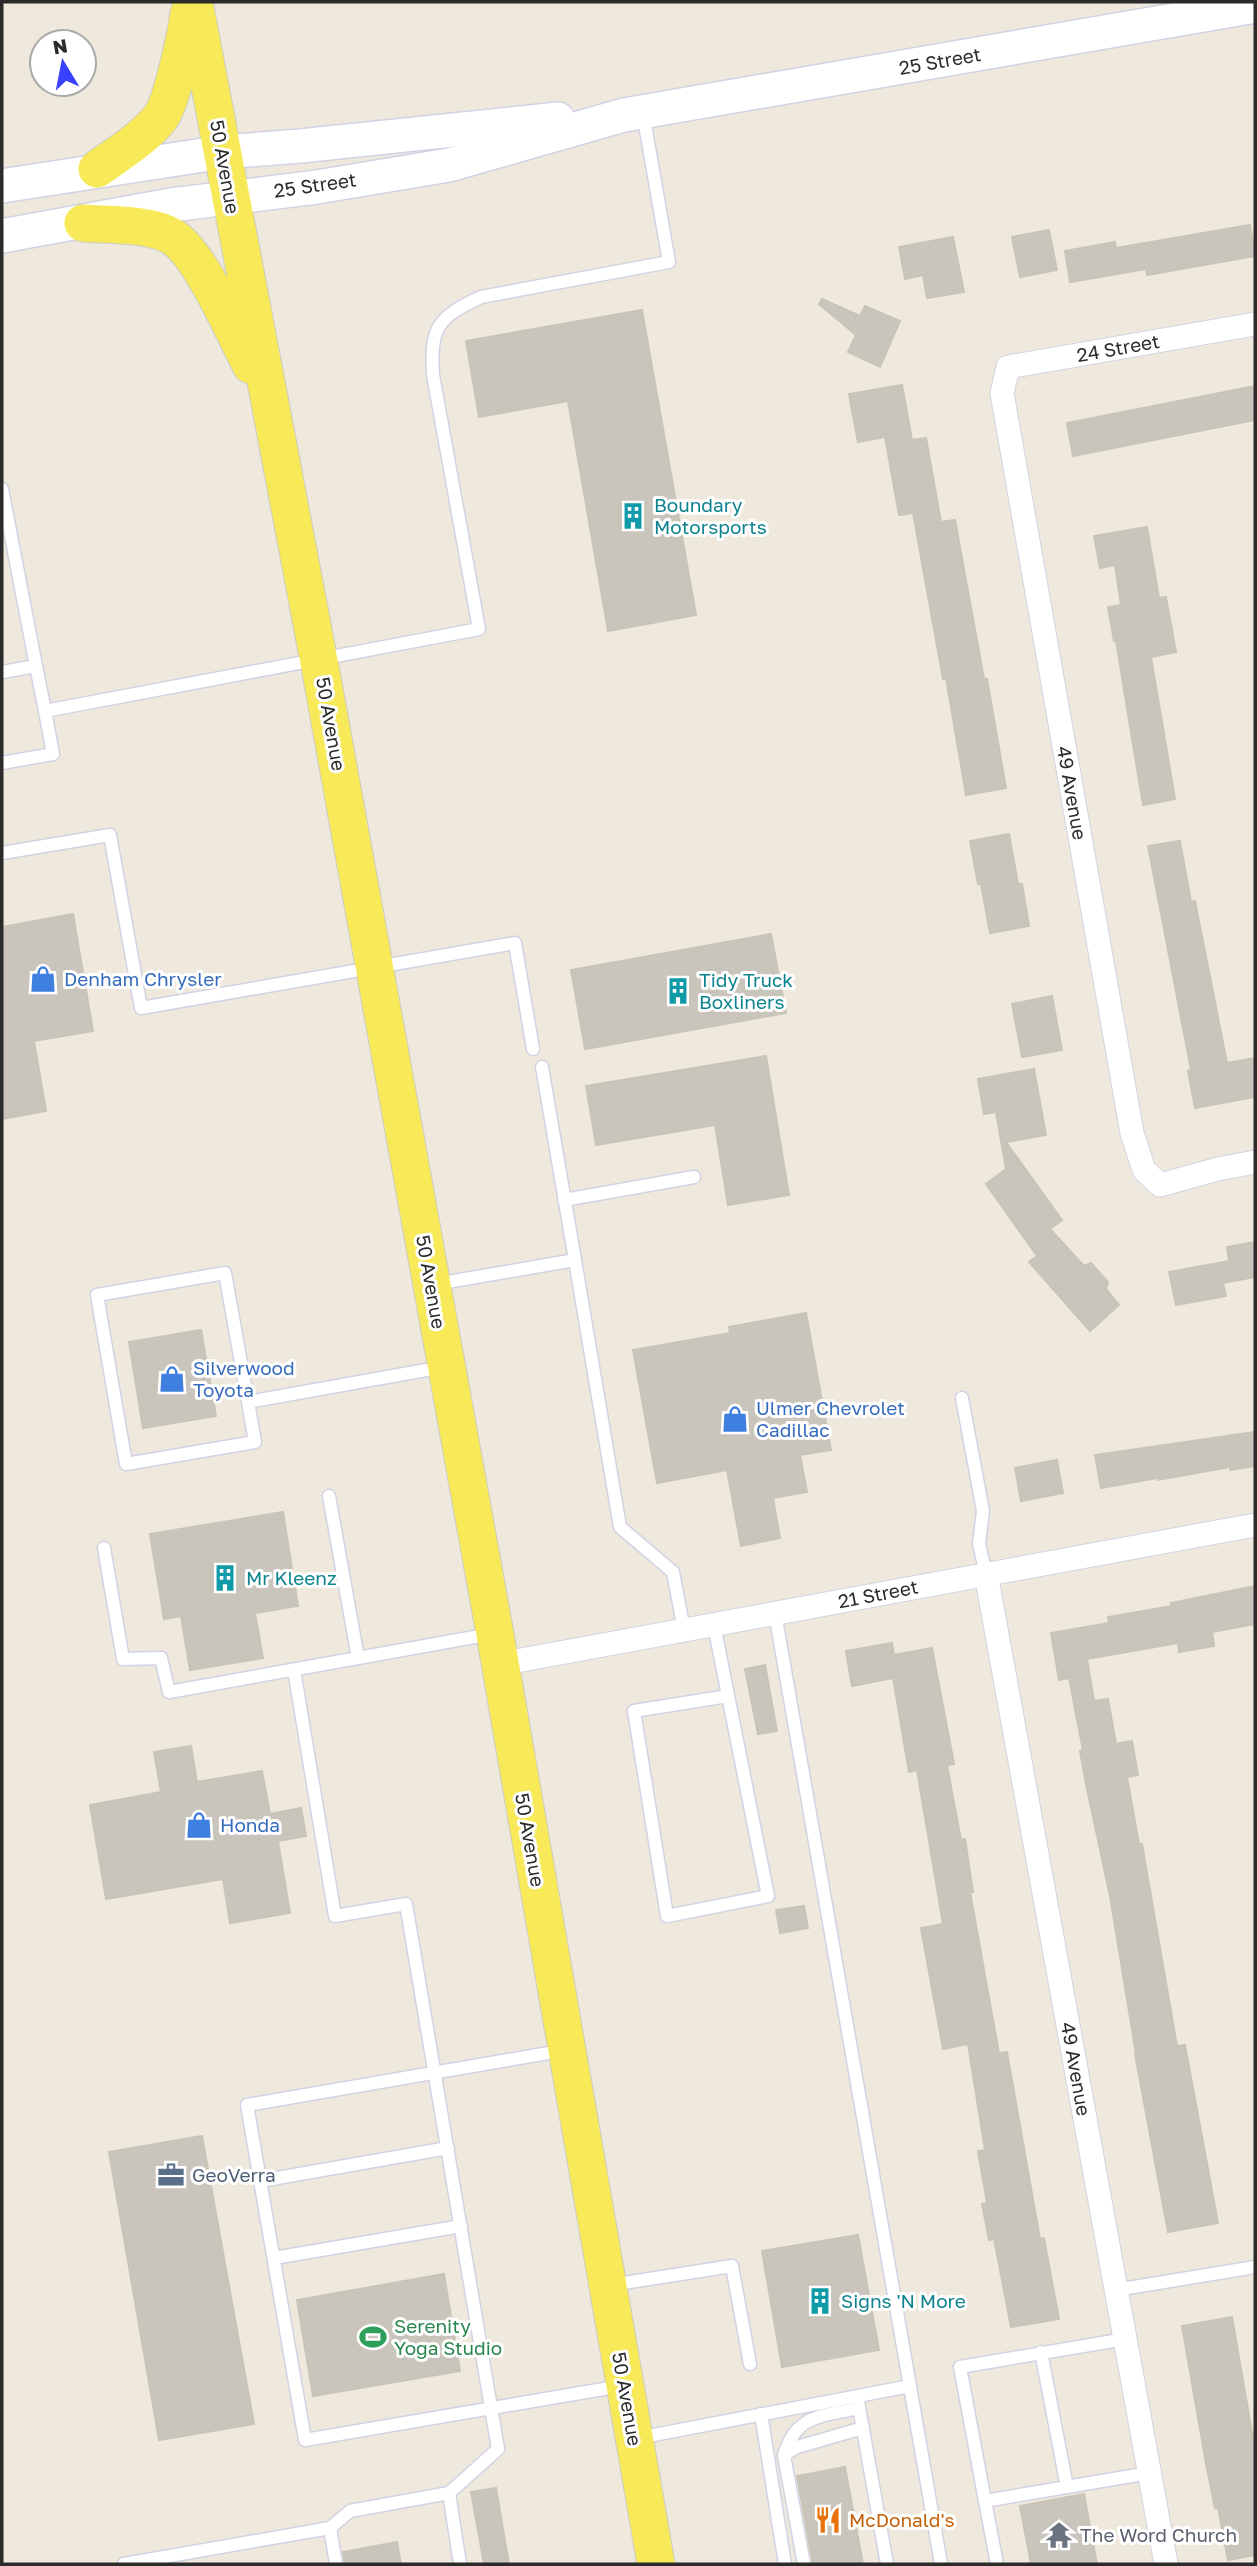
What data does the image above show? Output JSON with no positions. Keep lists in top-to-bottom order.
{
  "streets": {
    "main road": ["25 Street", "50 Avenue"],
    "street": ["24 Street", "49 Avenue", "21 Street"]
  },
  "crossings": [
    ["25 Street", "50 Avenue"],
    ["50 Avenue", "21 Street"],
    ["24 Street", "49 Avenue"],
    ["49 Avenue", "21 Street"]
  ],
  "places": {
    "building": [
      "Boundary Motorsports",
      "Tidy Truck Boxliners",
      "Mr Kleenz",
      "Signs 'N More"
    ],
    "shop": [
      "Denham Chrysler",
      "Silverwood Toyota",
      "Ulmer Chevrolet Cadillac",
      "Honda"
    ],
    "office": ["GeoVerra"],
    "sports": ["Serenity Yoga Studio"],
    "restaurant": ["McDonald's"],
    "temple": ["The Word Church"]
  },
  "north": "top"
}
